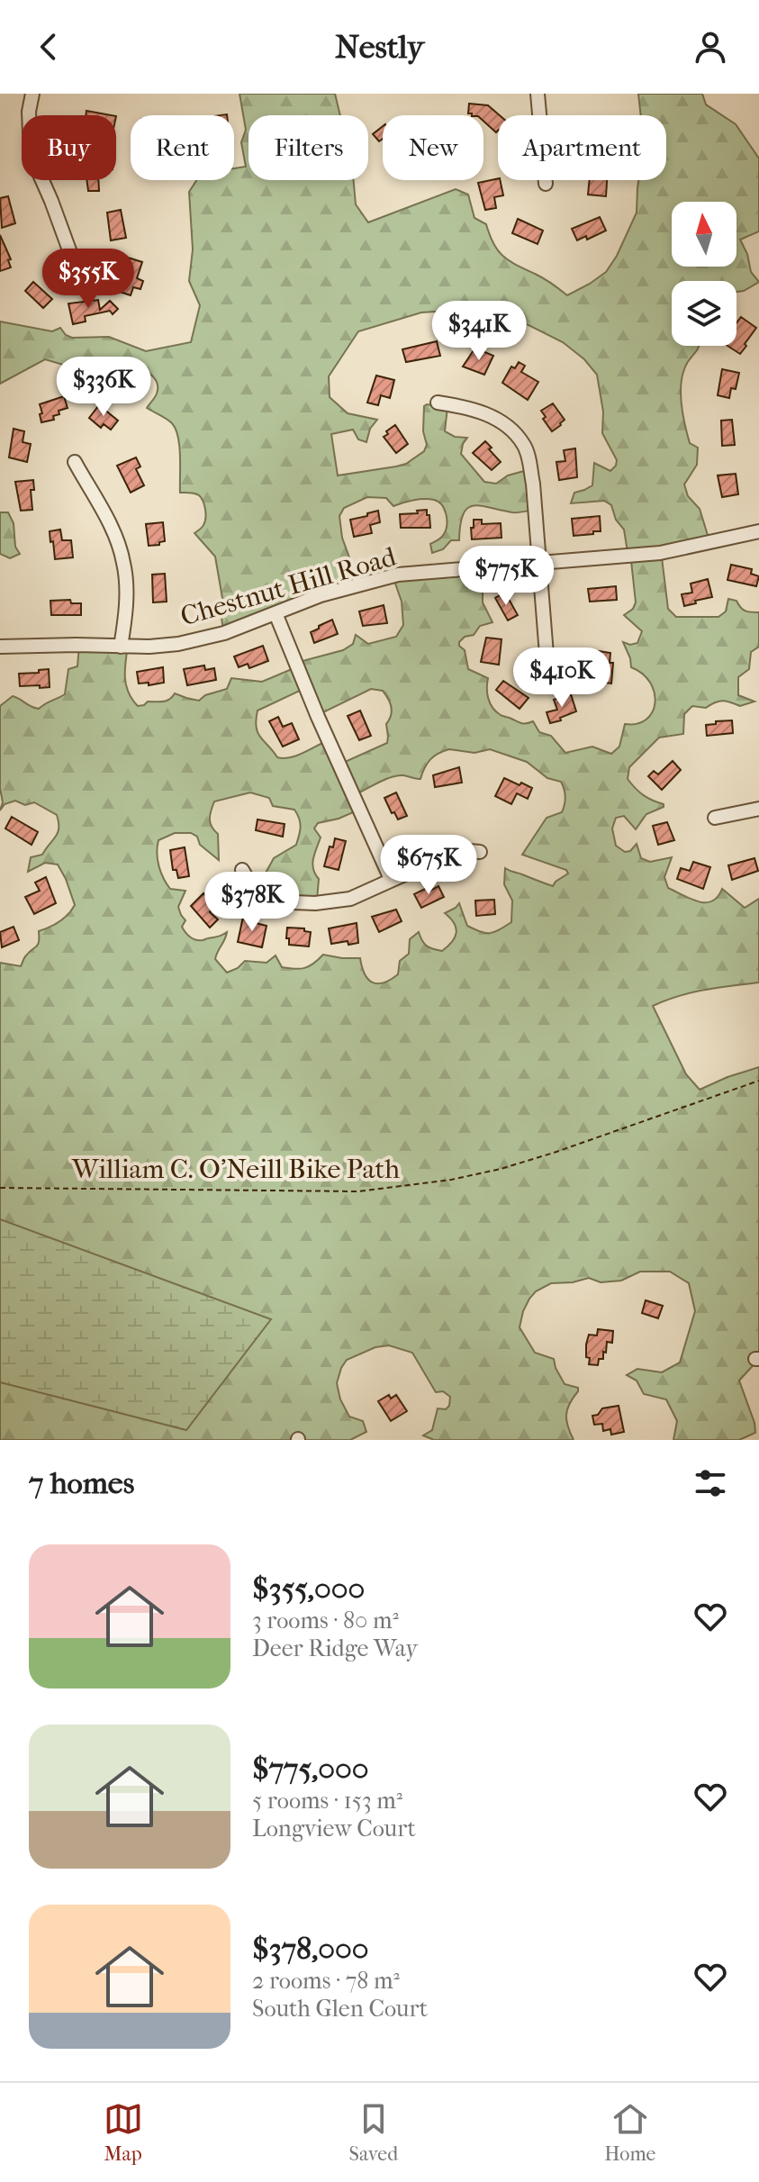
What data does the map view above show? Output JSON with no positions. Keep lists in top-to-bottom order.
{
  "streets": {
    "street": ["Chestnut Hill Road"],
    "path": ["William C. O'Neill Bike Path"]
  },
  "north": "top",
  "page": {
    "header": "Nestly",
    "chip": [
      "Buy",
      "Rent",
      "Filters",
      "New",
      "Apartment"
    ],
    "price": [
      "$355K",
      "$341K",
      "$336K",
      "$775K",
      "$410K",
      "$675K",
      "$378K"
    ],
    "heading": "7 homes",
    "list": [
      {
        "name": "$355,000",
        "note": "3 rooms · 80 m² · Deer Ridge Way"
      },
      {
        "name": "$775,000",
        "note": "5 rooms · 153 m² · Longview Court"
      },
      {
        "name": "$378,000",
        "note": "2 rooms · 78 m² · South Glen Court"
      }
    ],
    "tabs": ["Map", "Saved", "Home"]
  }
}
